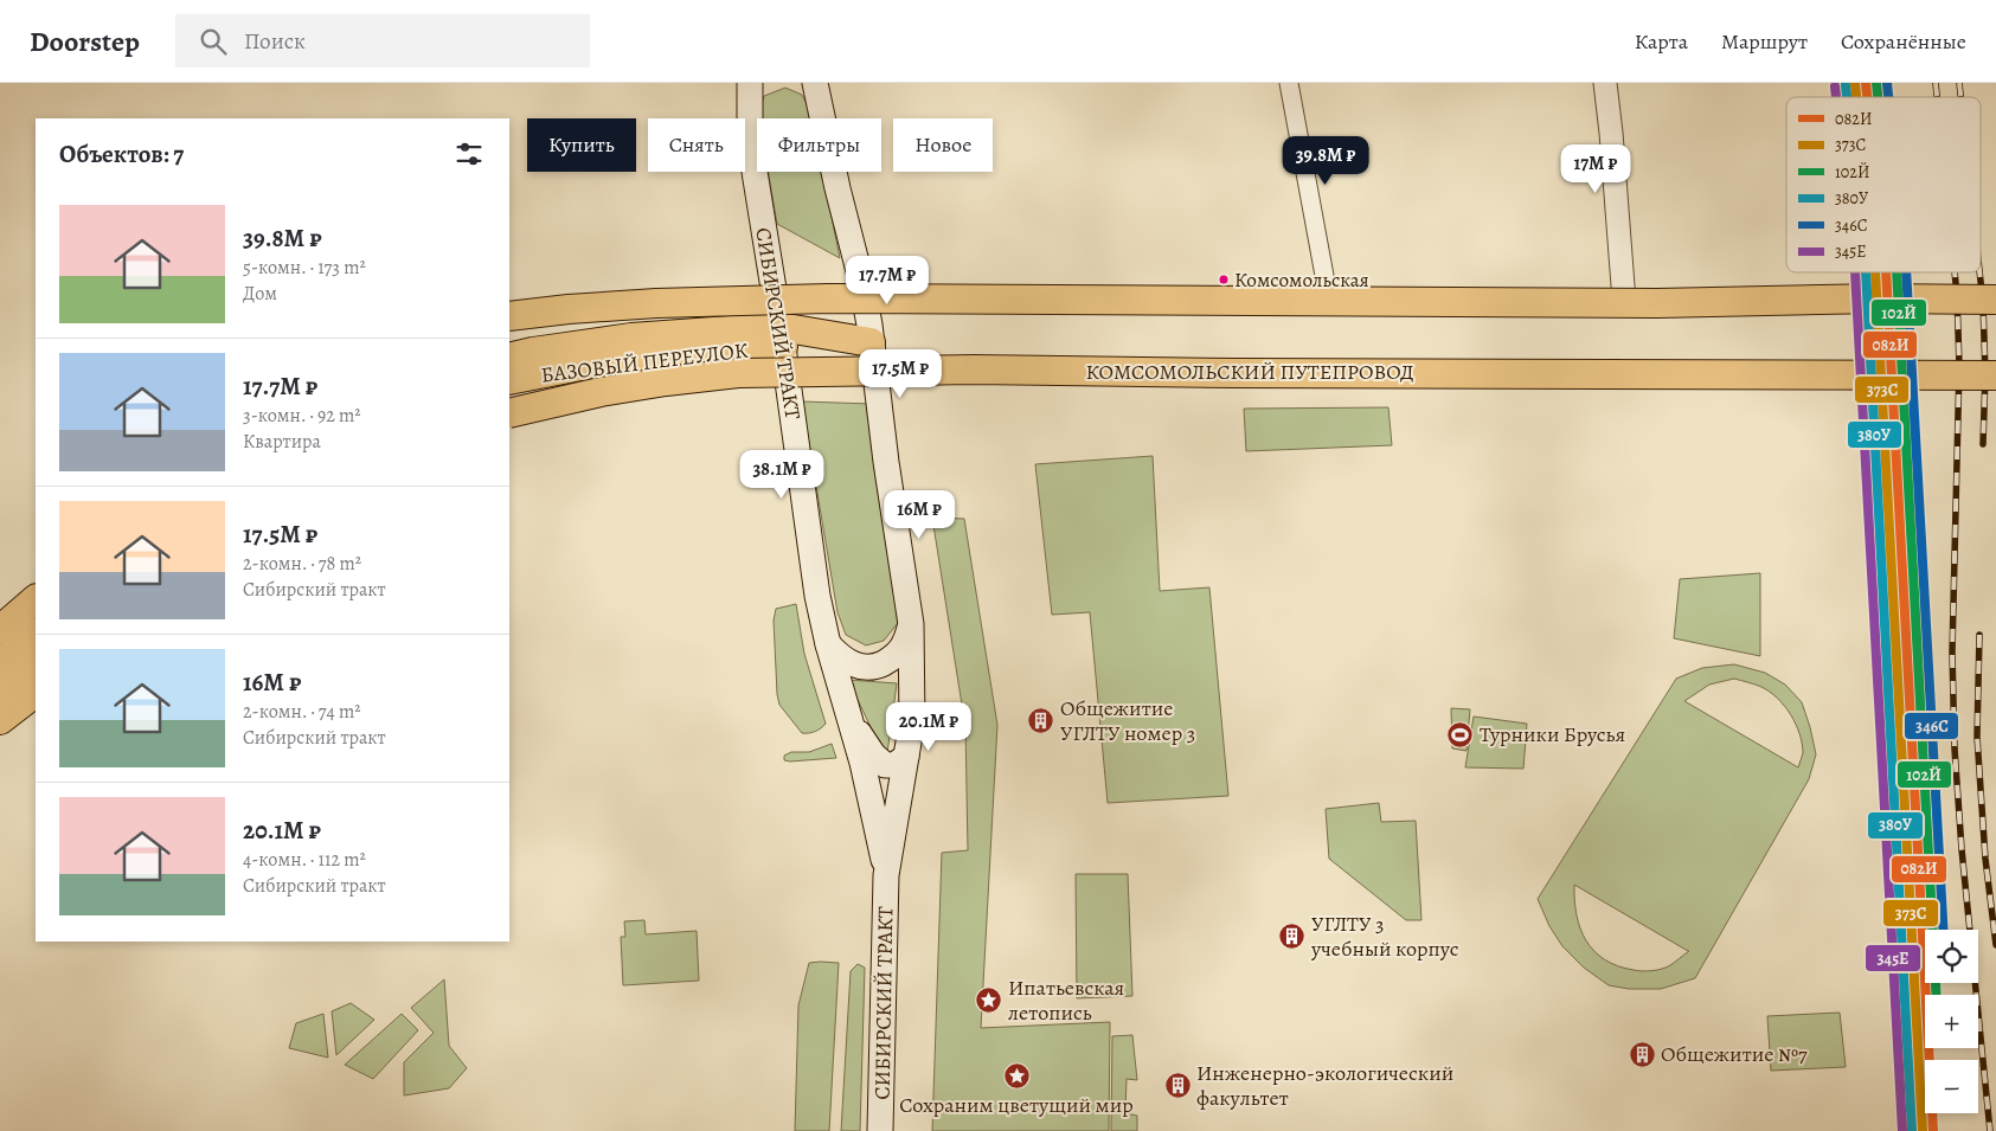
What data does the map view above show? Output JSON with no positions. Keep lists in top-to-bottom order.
{
  "streets": {
    "main road": ["СИБИРСКИЙ ТРАКТ", "БАЗОВЫЙ ПЕРЕУЛОК", "КОМСОМОЛЬСКИЙ ПУТЕПРОВОД"]
  },
  "crossings": [
    ["СИБИРСКИЙ ТРАКТ", "БАЗОВЫЙ ПЕРЕУЛОК"]
  ],
  "places": {
    "other": ["Комсомольская"],
    "building": [
      "Общежитие УГЛТУ номер 3",
      "УГЛТУ 3 учебный корпус",
      "Общежитие №7",
      "Инженерно-экологический факультет"
    ],
    "sports": ["Турники Брусья"],
    "place": ["Ипатьевская летопись", "Сохраним цветущий мир"]
  },
  "lines": [
    "transit line 082И",
    "transit line 102Й",
    "transit line 346С",
    "transit line 373C",
    "transit line 380У",
    "transit line 345Е"
  ],
  "legend": [
    "082И",
    "373C",
    "102Й",
    "380У",
    "346С",
    "345Е"
  ],
  "page": {
    "header": "Doorstep",
    "search": "Поиск",
    "nav": ["Карта", "Маршрут", "Сохранённые"],
    "chip": [
      "Купить",
      "Снять",
      "Фильтры",
      "Новое"
    ],
    "heading": "Объектов: 7",
    "price": [
      "39.8M ₽",
      "17M ₽",
      "17.7M ₽",
      "17.5M ₽",
      "38.1M ₽",
      "16M ₽",
      "20.1M ₽"
    ],
    "list": [
      {
        "name": "39.8M ₽",
        "note": "5-комн. · 173 m² · Дом"
      },
      {
        "name": "17.7M ₽",
        "note": "3-комн. · 92 m² · Квартира"
      },
      {
        "name": "17.5M ₽",
        "note": "2-комн. · 78 m² · Сибирский тракт"
      },
      {
        "name": "16M ₽",
        "note": "2-комн. · 74 m² · Сибирский тракт"
      },
      {
        "name": "20.1M ₽",
        "note": "4-комн. · 112 m² · Сибирский тракт"
      }
    ],
    "map_buttons": ["+", "−"]
  }
}
